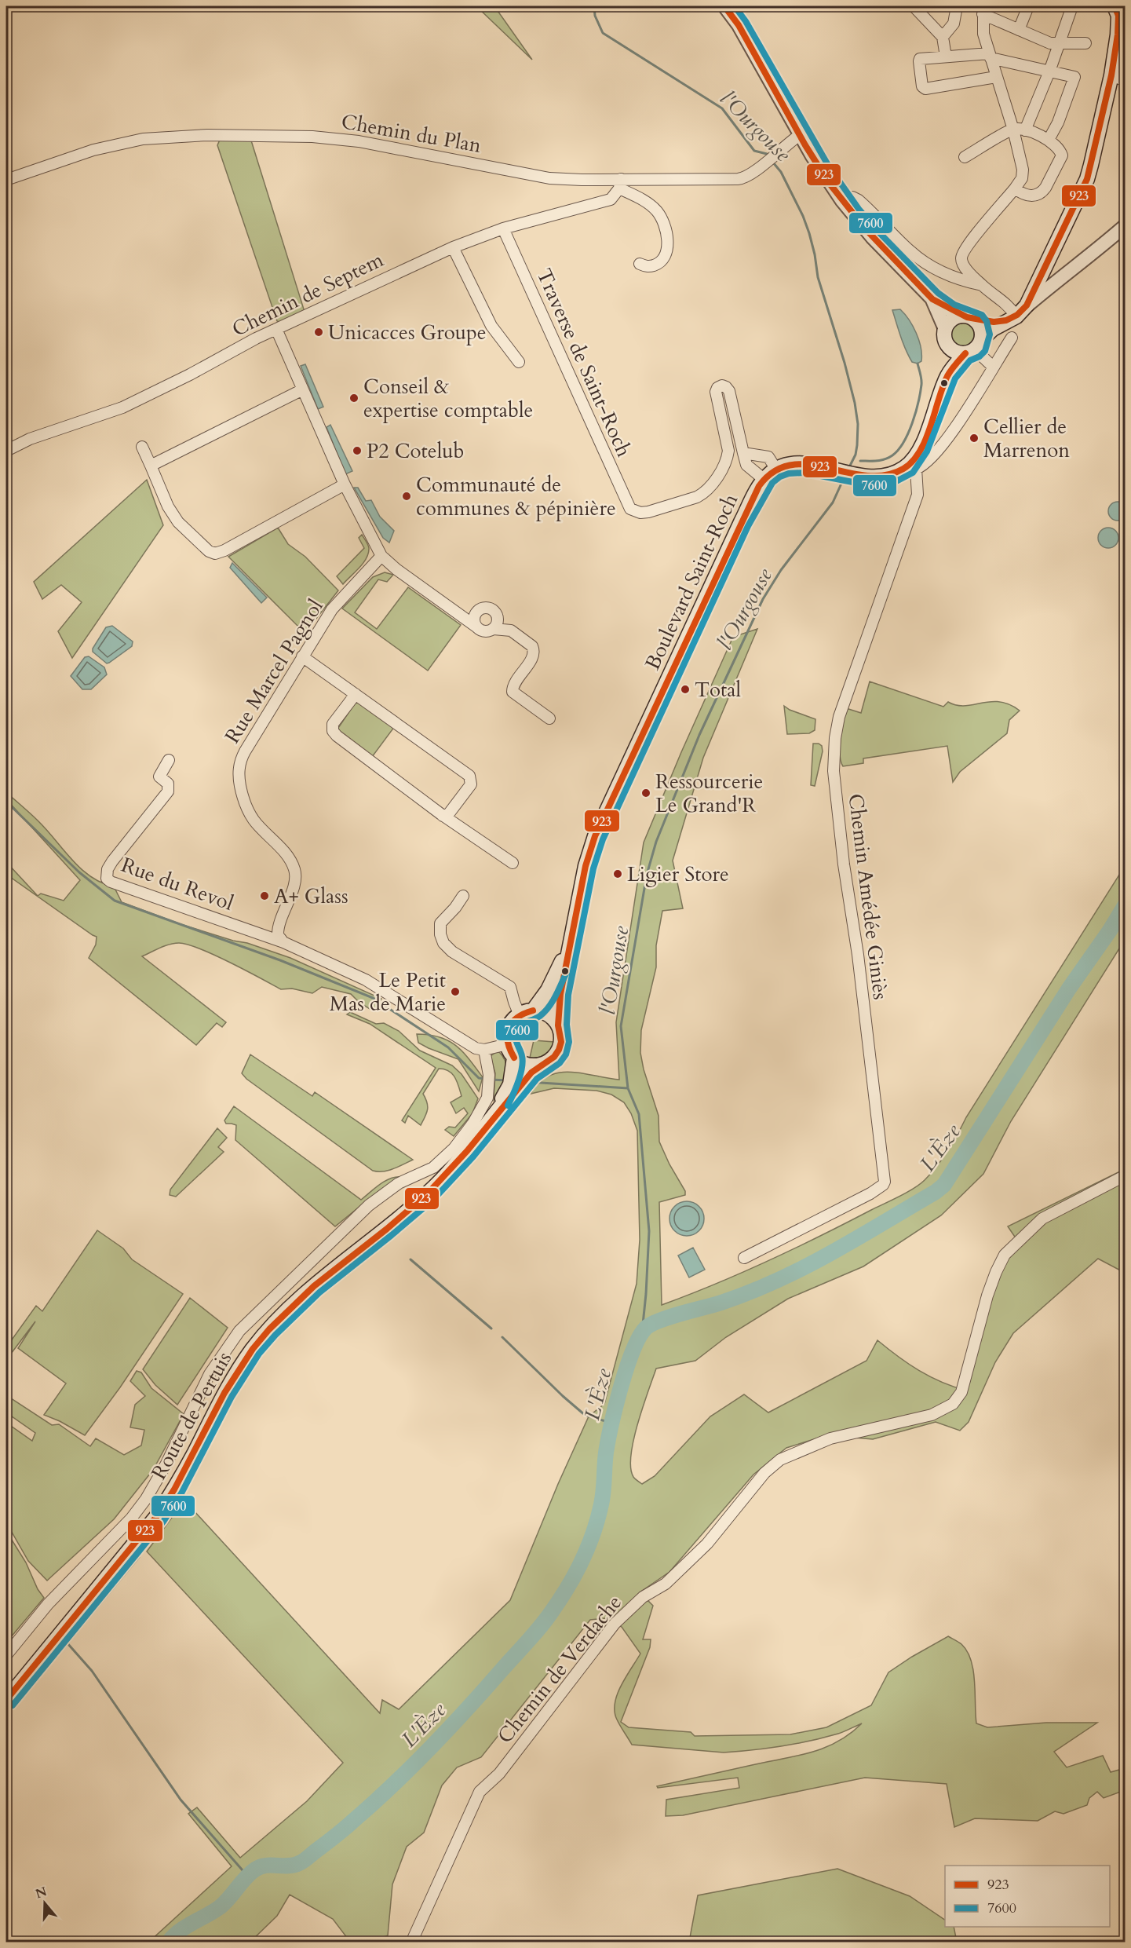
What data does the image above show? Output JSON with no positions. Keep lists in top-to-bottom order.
{
  "streets": {
    "main road": ["Boulevard Saint-Roch", "Route de Pertuis"],
    "street": [
      "Chemin du Plan",
      "Chemin de Septem",
      "Traverse de Saint-Roch",
      "Rue Marcel Pagnol",
      "Rue du Revol",
      "Chemin Amédée Giniès",
      "Chemin de Verdache"
    ]
  },
  "crossings": [
    ["Chemin du Plan", "Chemin de Septem"],
    ["Chemin de Septem", "Traverse de Saint-Roch"],
    ["Boulevard Saint-Roch", "Chemin Amédée Giniès"],
    ["Boulevard Saint-Roch", "Route de Pertuis"],
    ["Rue Marcel Pagnol", "Rue du Revol"]
  ],
  "water": ["l'Ourgouse", "L'Èze"],
  "places": [
    "Unicacces Groupe",
    "Conseil & expertise comptable",
    "Cellier de Marrenon",
    "P2 Cotelub",
    "Communauté de communes & pépinière",
    "Total",
    "Ressourcerie Le Grand'R",
    "Ligier Store",
    "A+ Glass",
    "Le Petit Mas de Marie"
  ],
  "lines": ["transit line 923", "transit line 7600"],
  "legend": ["923", "7600"],
  "north": "top"
}
